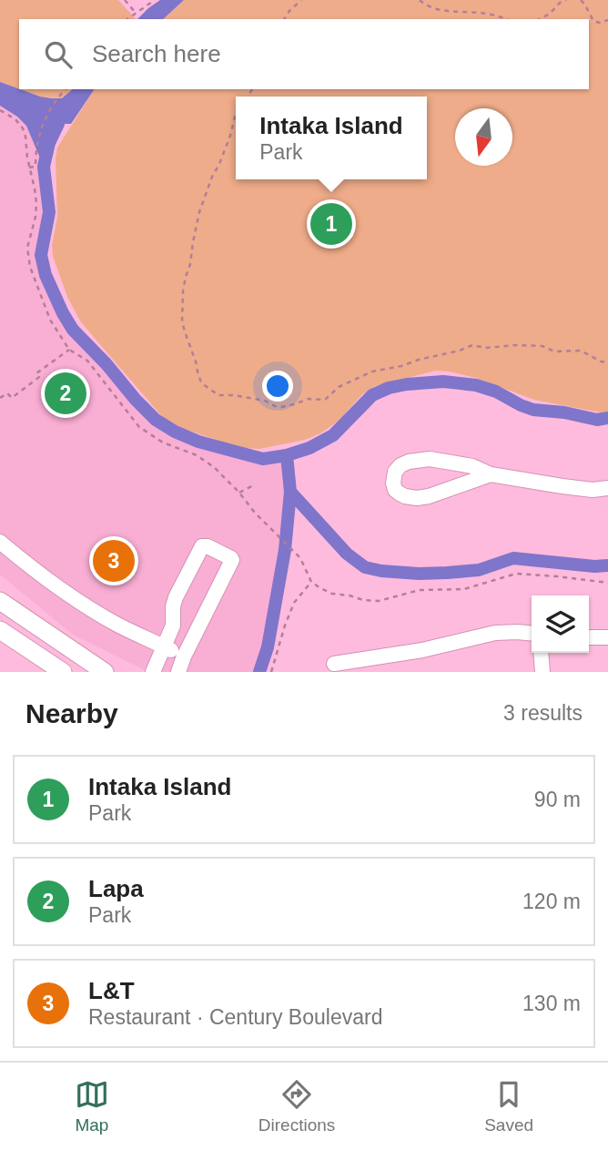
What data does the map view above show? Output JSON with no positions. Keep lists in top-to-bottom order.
{
  "north": "bottom",
  "page": {
    "search": "Search here",
    "popup": ["Intaka Island", "Park"],
    "pins": ["1", "2", "3"],
    "heading": ["Nearby", "3 results"],
    "list": [
      {
        "mark": "1",
        "name": "Intaka Island",
        "note": "Park",
        "value": "90 m"
      },
      {
        "mark": "2",
        "name": "Lapa",
        "note": "Park",
        "value": "120 m"
      },
      {
        "mark": "3",
        "name": "L&T",
        "note": "Restaurant · Century Boulevard",
        "value": "130 m"
      }
    ],
    "nav": ["Map", "Directions", "Saved"]
  }
}
